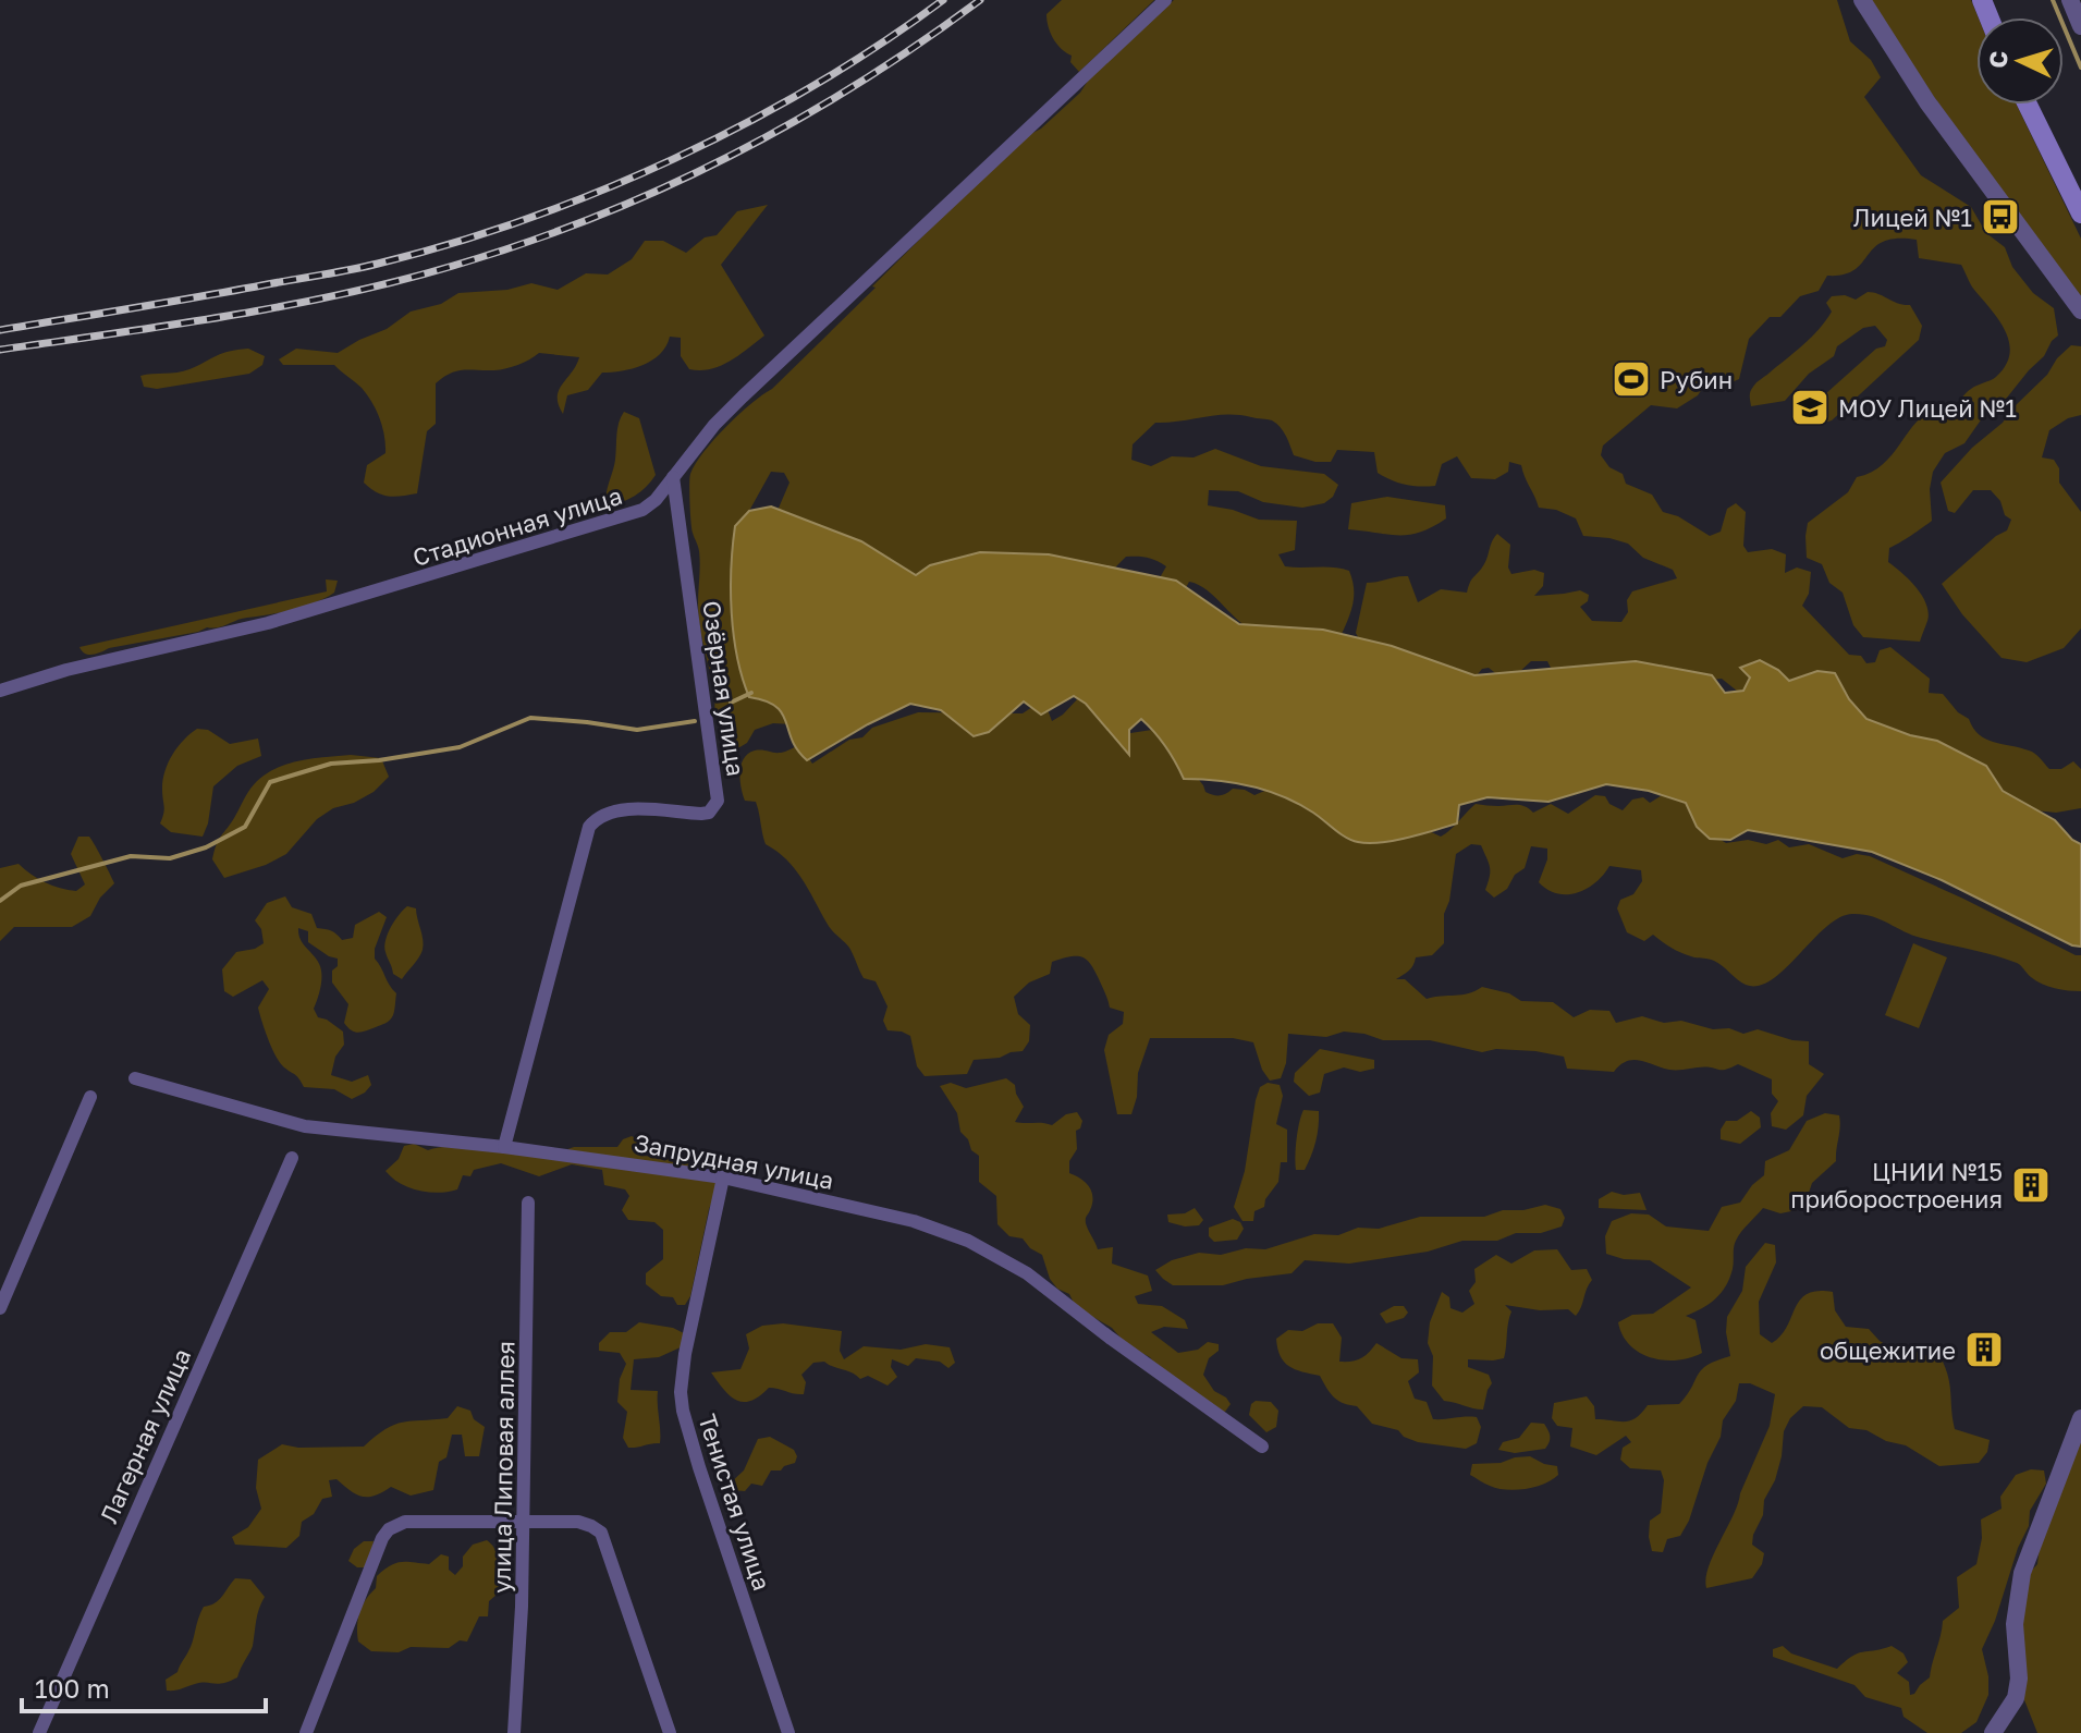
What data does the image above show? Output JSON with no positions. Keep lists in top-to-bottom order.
{
  "streets": {
    "street": [
      "Стадионная улица",
      "Озёрная улица",
      "Запрудная улица",
      "Лагерная улица",
      "улица Липовая аллея",
      "Тенистая улица"
    ]
  },
  "crossings": [
    ["Стадионная улица", "Озёрная улица"],
    ["Озёрная улица", "Запрудная улица"],
    ["Запрудная улица", "Тенистая улица"]
  ],
  "places": {
    "bus stop": ["Лицей №1"],
    "sports": ["Рубин"],
    "school or university": ["МОУ Лицей №1"],
    "building": ["ЦНИИ №15 приборостроения", "общежитие"]
  },
  "scale_bar": "100 m",
  "north": "left"
}
